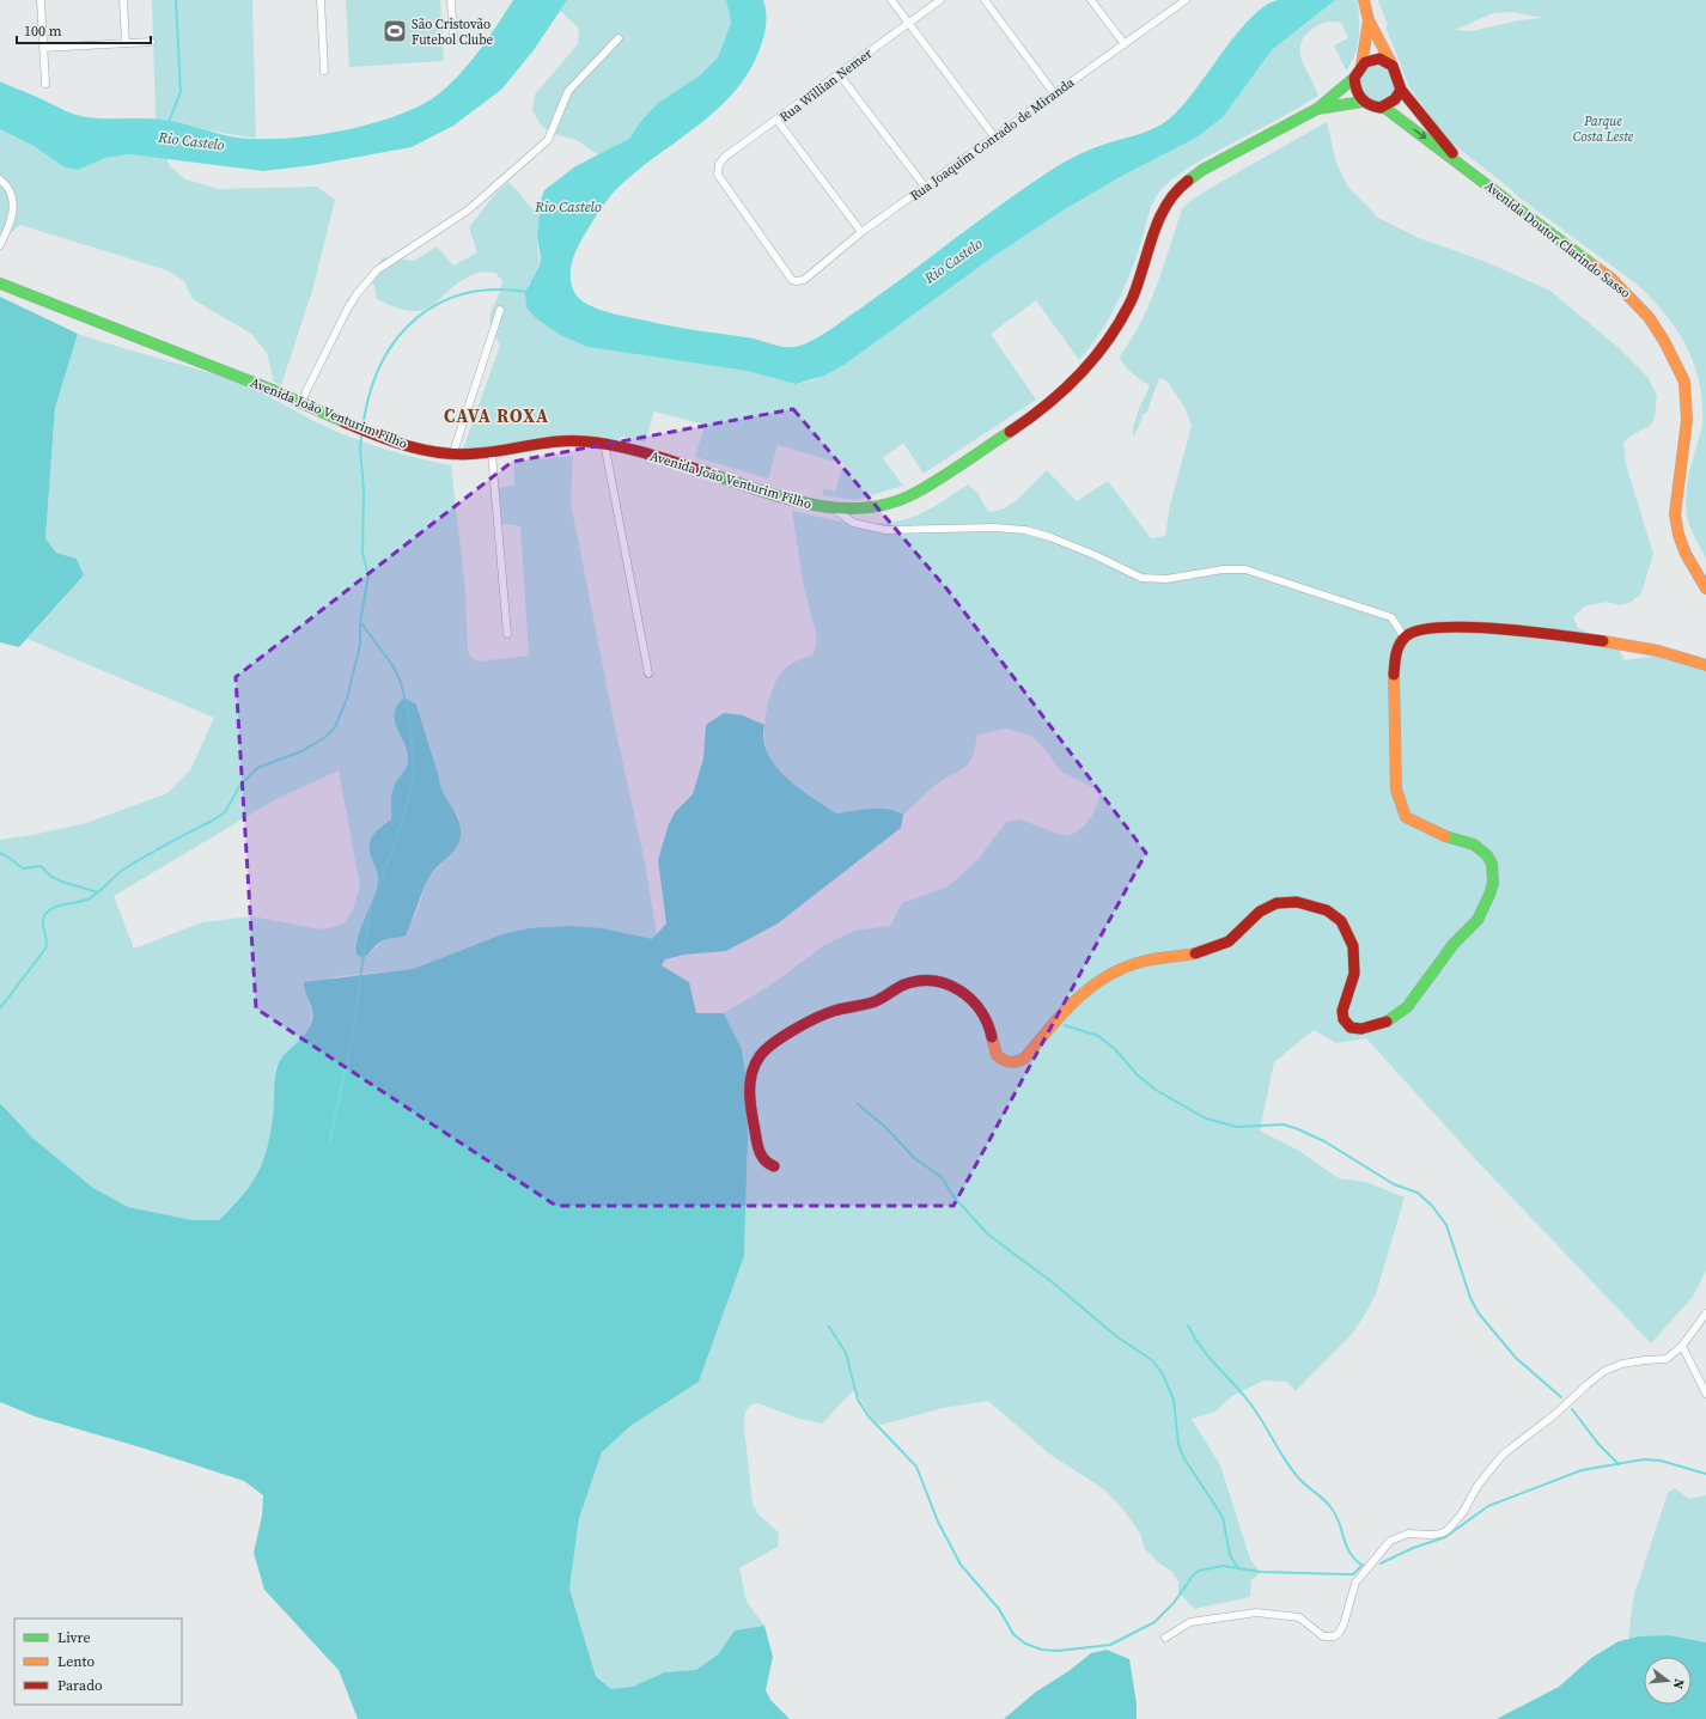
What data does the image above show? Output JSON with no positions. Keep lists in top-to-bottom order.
{
  "streets": {
    "street": [
      "Rua Willian Nemer",
      "Rua Joaquim Conrado de Miranda",
      "Avenida Doutor Clarindo Sasso",
      "Avenida João Venturim Filho"
    ]
  },
  "crossings": [
    ["Rua Willian Nemer", "Rua Joaquim Conrado de Miranda"],
    ["Avenida Doutor Clarindo Sasso", "Avenida João Venturim Filho"]
  ],
  "districts": ["CAVA ROXA"],
  "water": ["Rio Castelo"],
  "parks": ["Parque Costa Leste"],
  "places": {
    "sports": ["São Cristovão Futebol Clube"]
  },
  "legend": ["Livre", "Lento", "Parado"],
  "scale_bar": "100 m",
  "north": "right"
}
